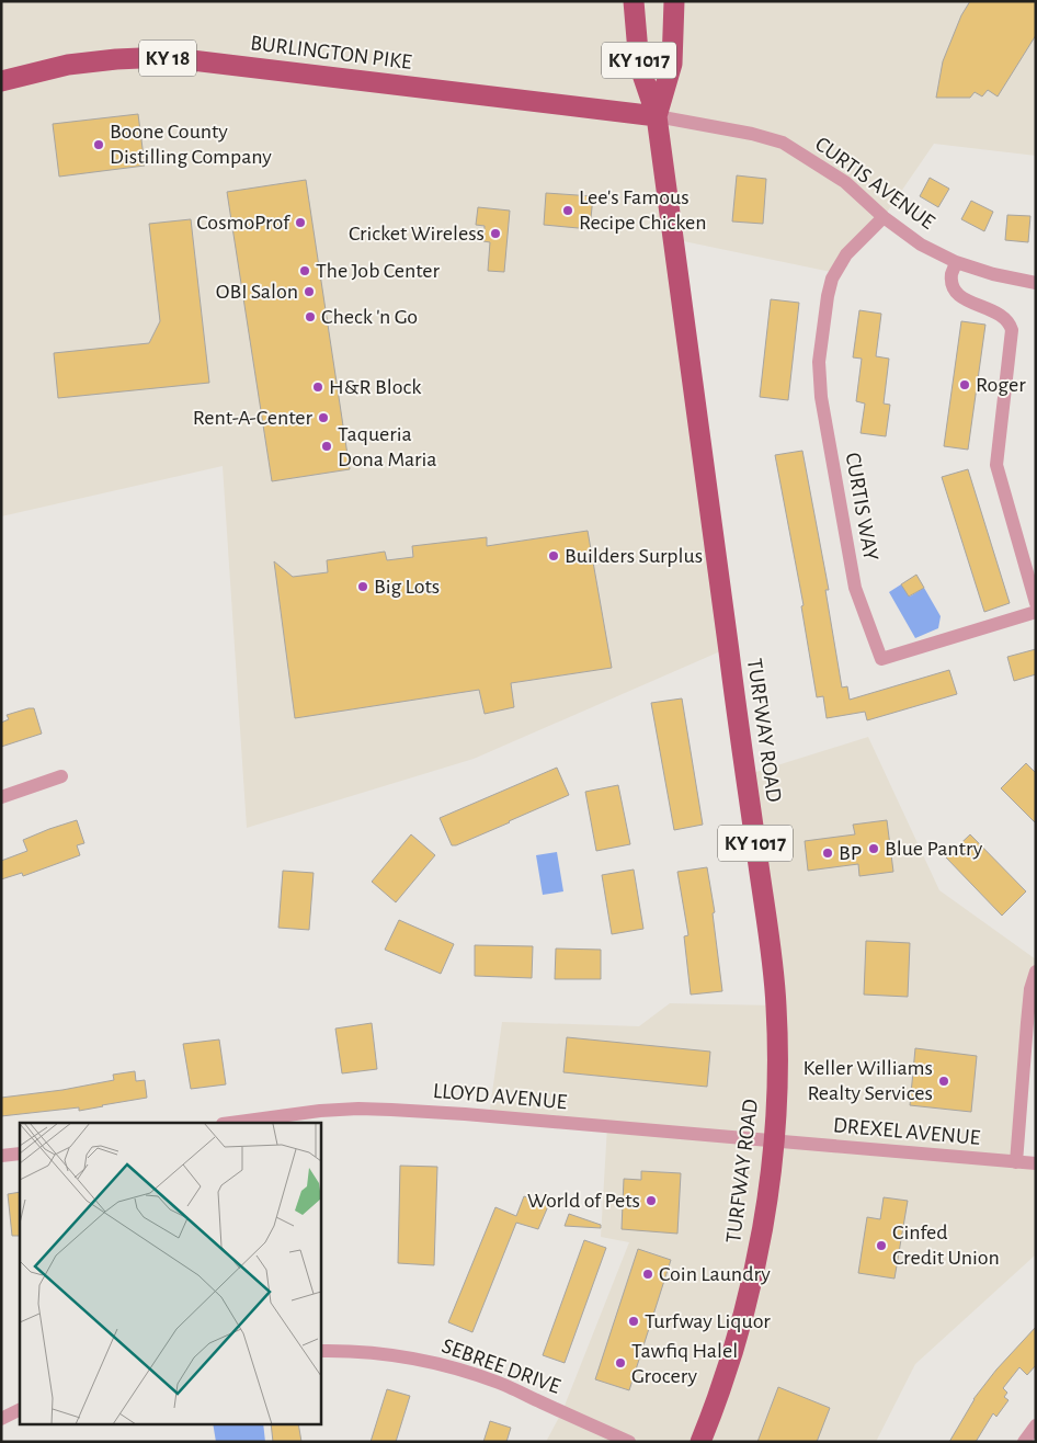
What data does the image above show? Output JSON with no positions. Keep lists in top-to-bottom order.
{
  "streets": {
    "main road": [
      "BURLINGTON PIKE",
      "KY 18",
      "KY 1017",
      "TURFWAY ROAD"
    ],
    "street": [
      "CURTIS AVENUE",
      "CURTIS WAY",
      "LLOYD AVENUE",
      "DREXEL AVENUE",
      "SEBREE DRIVE"
    ]
  },
  "crossings": [
    ["BURLINGTON PIKE", "CURTIS AVENUE"],
    ["BURLINGTON PIKE", "TURFWAY ROAD"],
    ["CURTIS AVENUE", "CURTIS WAY"],
    ["CURTIS AVENUE", "TURFWAY ROAD"],
    ["TURFWAY ROAD", "LLOYD AVENUE"],
    ["TURFWAY ROAD", "DREXEL AVENUE"],
    ["LLOYD AVENUE", "DREXEL AVENUE"]
  ],
  "places": [
    "Boone County Distilling Company",
    "Lee's Famous Recipe Chicken",
    "CosmoProf",
    "Cricket Wireless",
    "The Job Center",
    "OBI Salon",
    "Check 'n Go",
    "Roger",
    "H&R Block",
    "Rent-A-Center",
    "Taqueria Dona Maria",
    "Builders Surplus",
    "Big Lots",
    "Blue Pantry",
    "BP",
    "Keller Williams Realty Services",
    "World of Pets",
    "Cinfed Credit Union",
    "Coin Laundry",
    "Turfway Liquor",
    "Tawfiq Halel Grocery"
  ]
}
